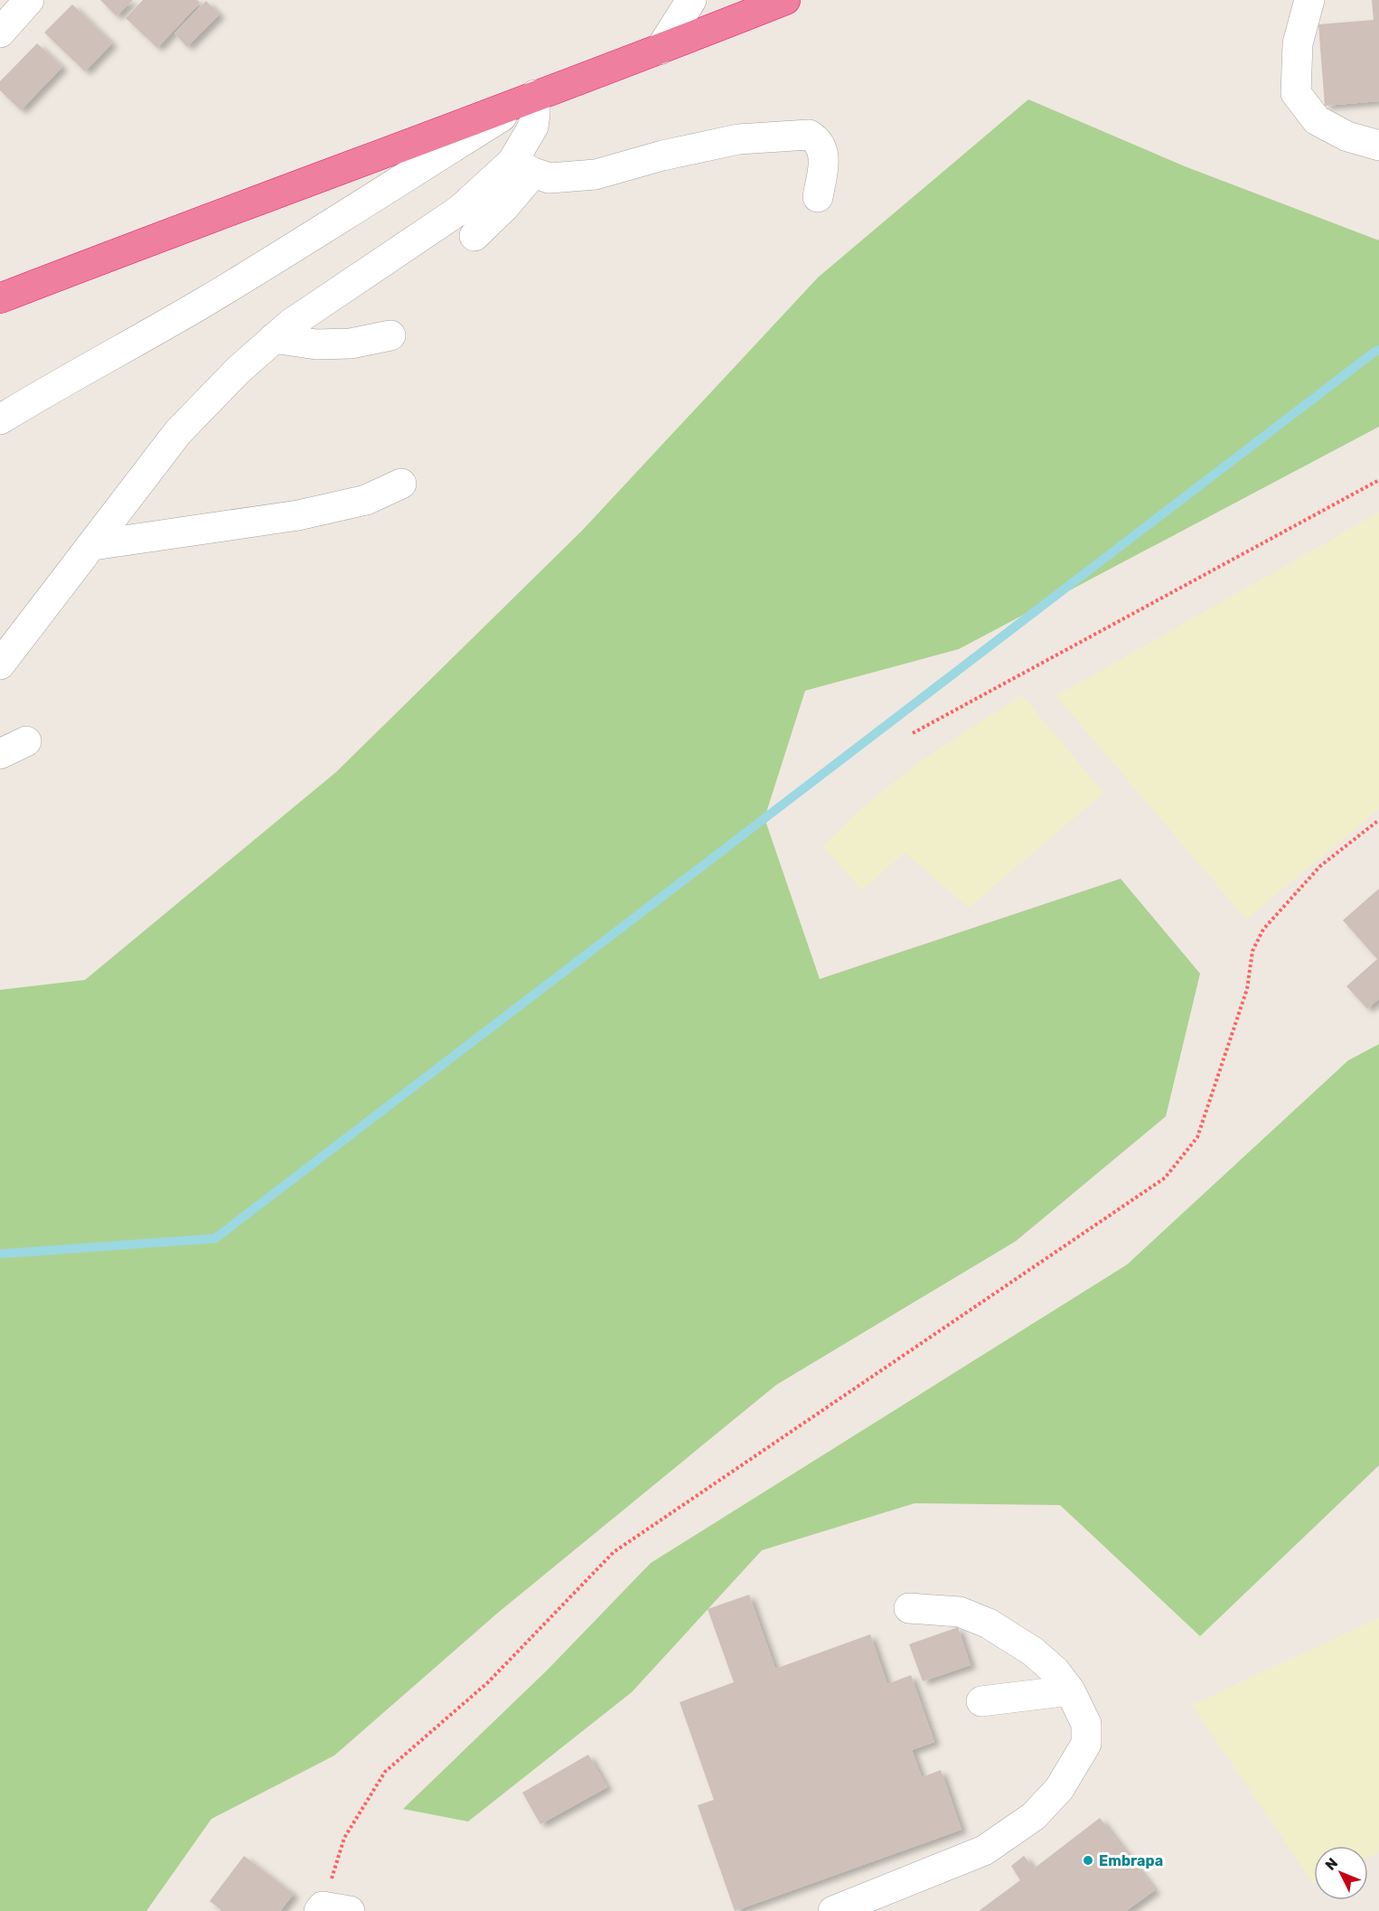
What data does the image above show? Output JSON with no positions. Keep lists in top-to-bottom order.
{
  "places": ["Embrapa"],
  "north": "top left"
}
